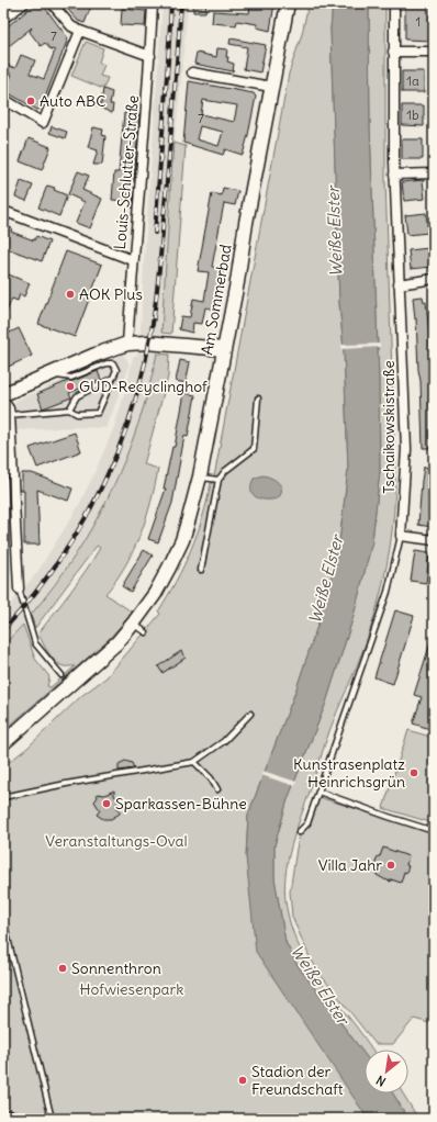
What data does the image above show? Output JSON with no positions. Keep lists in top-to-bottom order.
{
  "streets": {
    "main road": ["Am Sommerbad"],
    "street": ["Louis-Schlutter-Straße", "Tschaikowskistraße"]
  },
  "water": ["Weiße Elster"],
  "parks": ["Veranstaltungs-Oval", "Hofwiesenpark"],
  "places": [
    "Auto ABC",
    "AOK Plus",
    "GUD-Recyclinghof",
    "Kunstrasenplatz Heinrichsgrün",
    "Sparkassen-Bühne",
    "Villa Jahr",
    "Sonnenthron",
    "Stadion der Freundschaft"
  ],
  "house_numbers": [
    "1",
    "7",
    "1a",
    "1b",
    "7"
  ],
  "north": "bottom left"
}
